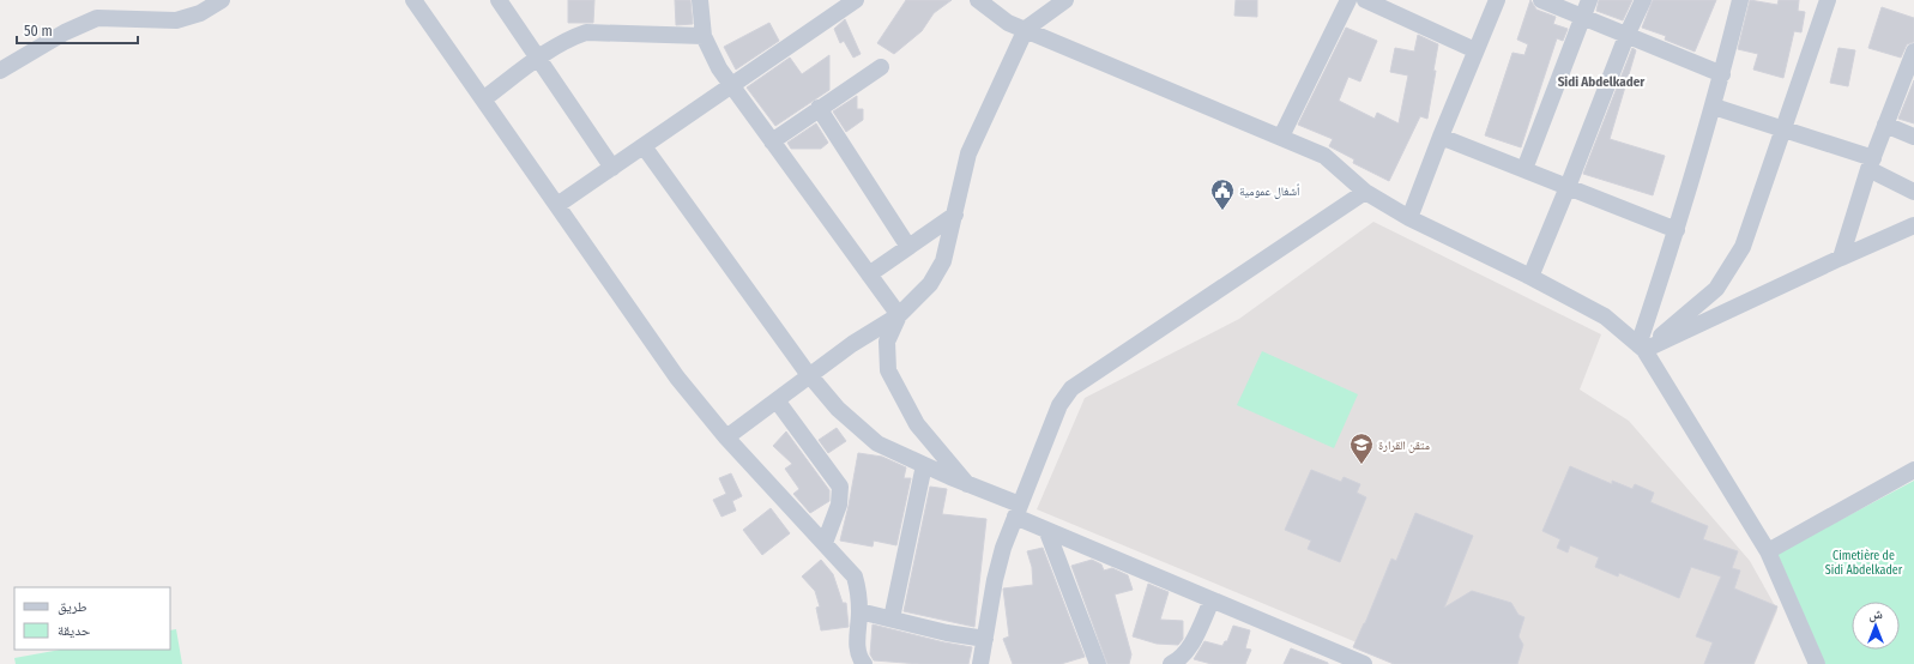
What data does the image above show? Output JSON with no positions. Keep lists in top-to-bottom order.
{
  "districts": ["Sidi Abdelkader"],
  "parks": ["Cimetière de Sidi Abdelkader"],
  "places": {
    "public building": ["أشغال عمومية"],
    "school or university": ["متقن القرارة"]
  },
  "legend": ["طريق", "حديقة"],
  "scale_bar": "50 m",
  "north": "top"
}
